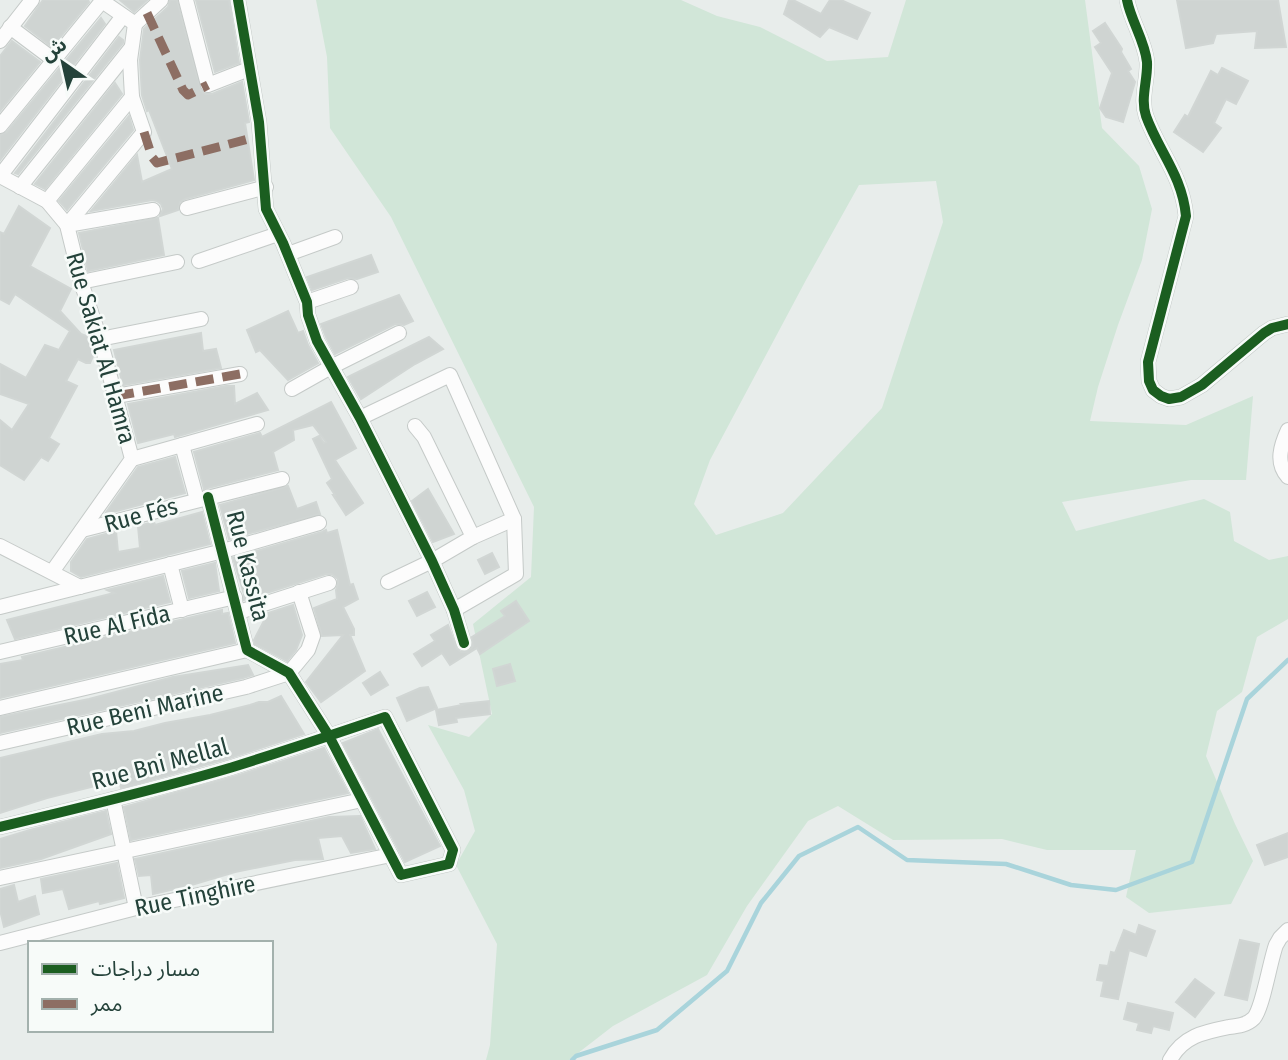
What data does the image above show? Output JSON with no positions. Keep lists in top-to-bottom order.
{
  "streets": {
    "street": [
      "Rue Sakiat Al Hamra",
      "Rue Fés",
      "Rue Kassita",
      "Rue Al Fida",
      "Rue Beni Marine",
      "Rue Bni Mellal",
      "Rue Tinghire"
    ]
  },
  "crossings": [
    ["Rue Sakiat Al Hamra", "Rue Fés"],
    ["Rue Fés", "Rue Kassita"],
    ["Rue Kassita", "Rue Al Fida"],
    ["Rue Kassita", "Rue Beni Marine"],
    ["Rue Kassita", "Rue Bni Mellal"],
    ["Rue Kassita", "Rue Tinghire"]
  ],
  "legend": ["مسار دراجات", "ممر"],
  "north": "top left"
}
